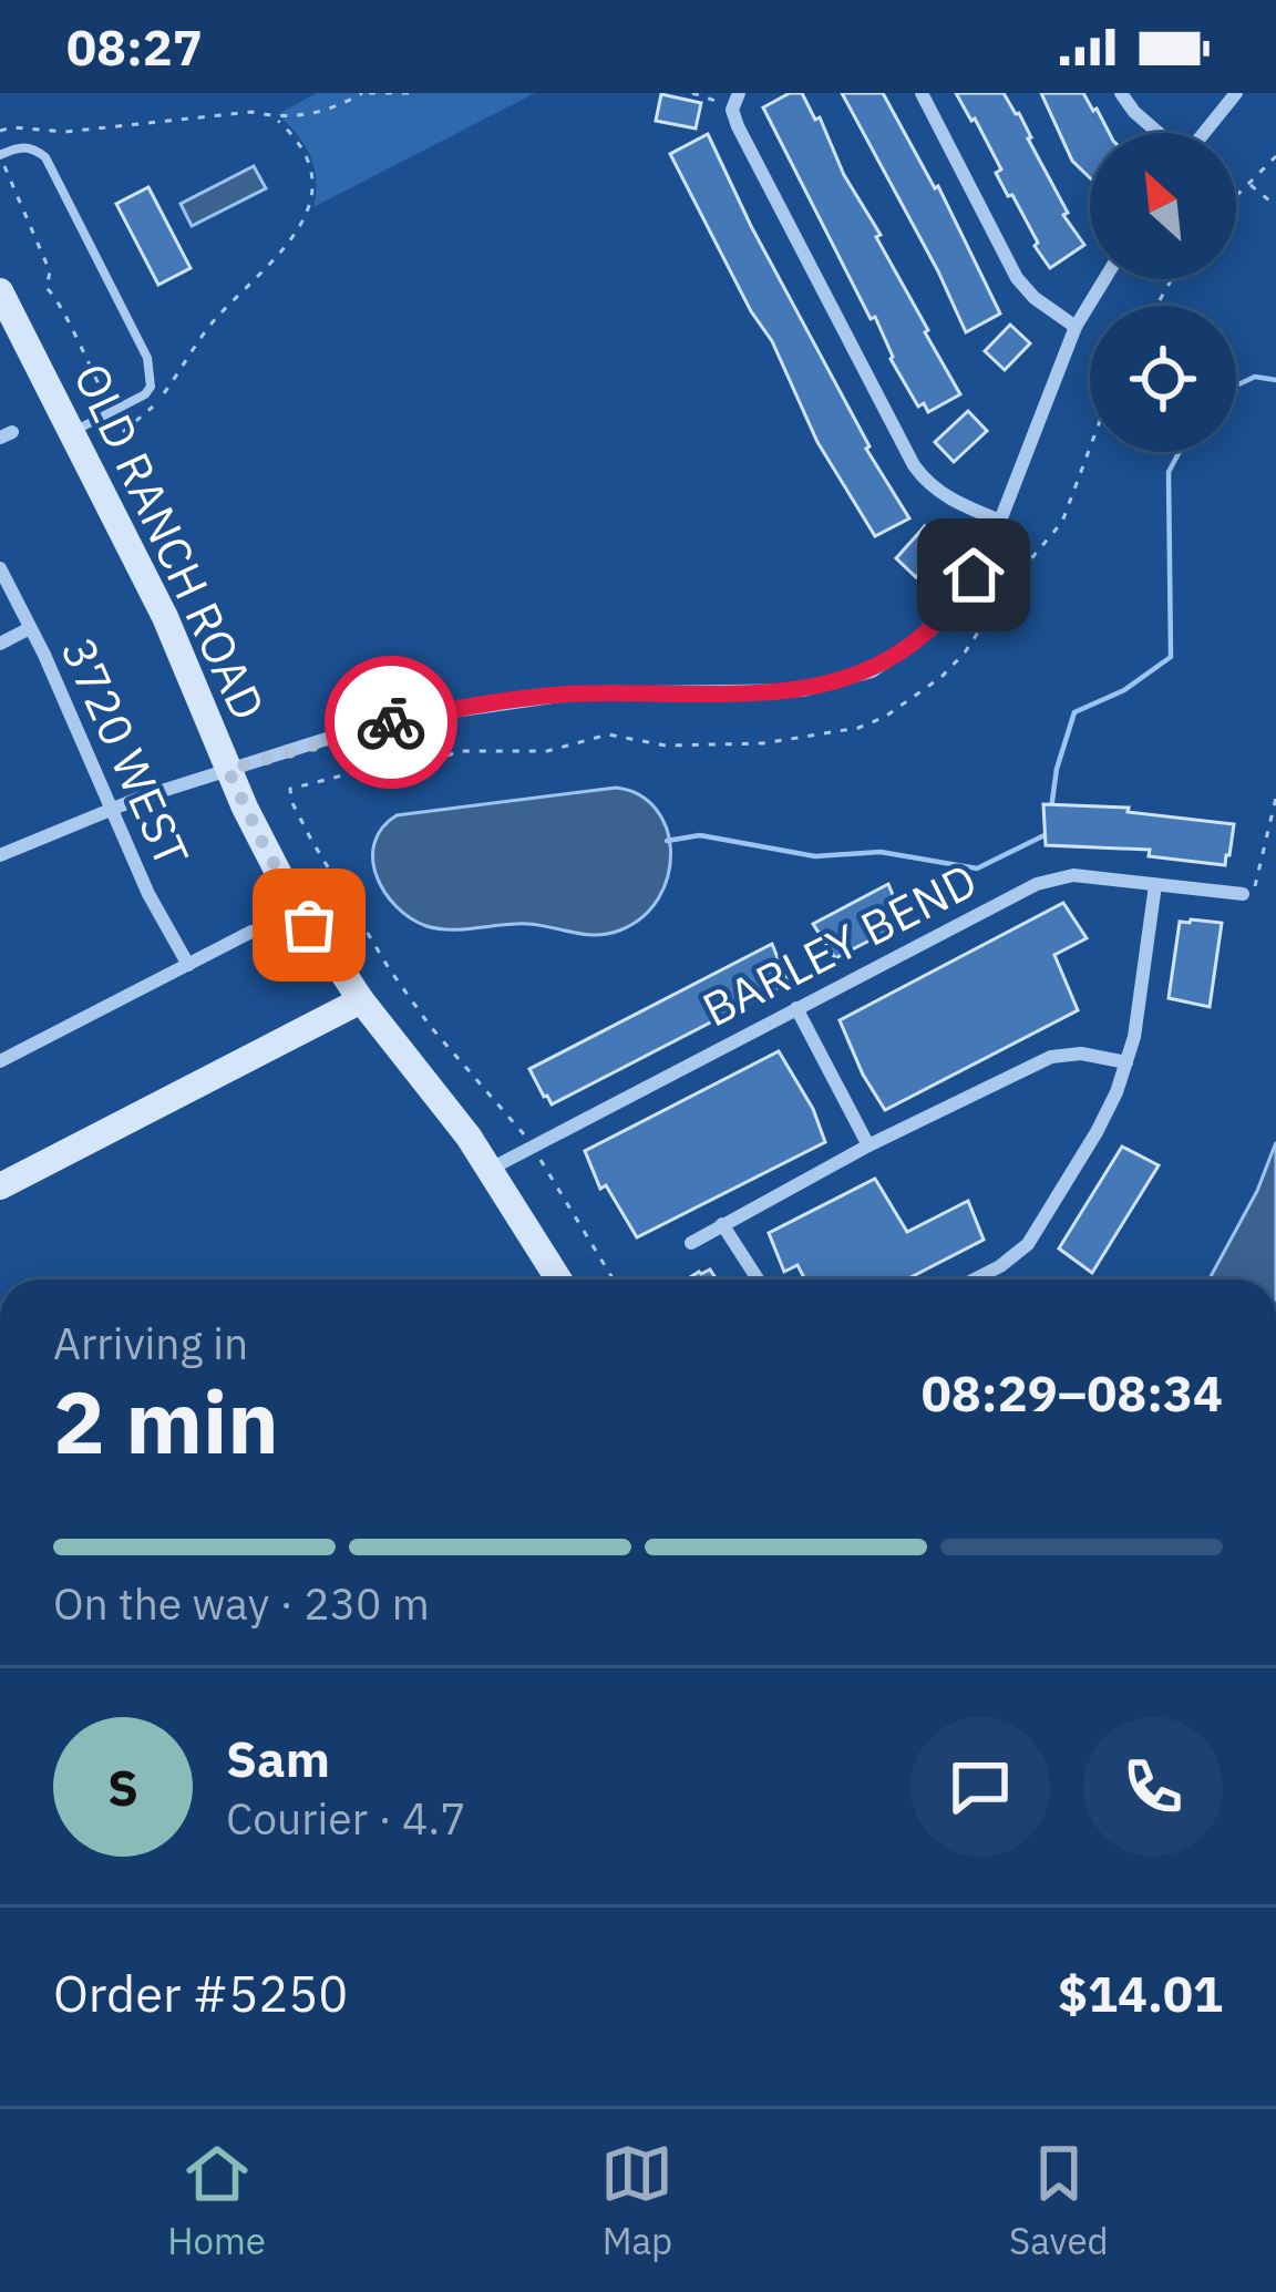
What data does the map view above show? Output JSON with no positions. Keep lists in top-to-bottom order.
{
  "streets": {
    "street": ["OLD RANCH ROAD", "3720 WEST", "BARLEY BEND"]
  },
  "crossings": [
    ["OLD RANCH ROAD", "BARLEY BEND"]
  ],
  "north": "top left",
  "page": {
    "status": "08:27",
    "heading": ["2 min", "Arriving in", "08:29–08:34"],
    "panel": [
      "Sam",
      "Courier · 4.7",
      "Order #5250",
      "$14.01"
    ],
    "bar": "On the way · 230 m",
    "round": "S",
    "tabs": ["Home", "Map", "Saved"]
  }
}
